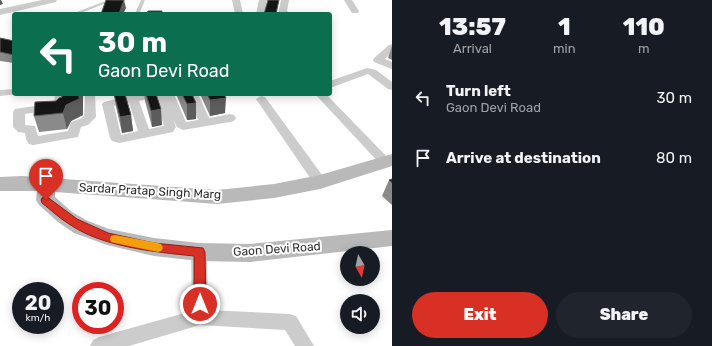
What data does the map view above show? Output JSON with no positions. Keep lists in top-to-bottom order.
{
  "streets": {
    "main road": ["Sardar Pratap Singh Marg", "Gaon Devi Road"]
  },
  "crossings": [
    ["Sardar Pratap Singh Marg", "Gaon Devi Road"]
  ],
  "north": "bottom",
  "page": {
    "eta": [
      "13:57",
      "Arrival",
      "1",
      "min",
      "110",
      "m"
    ],
    "turn": ["30 m", "Gaon Devi Road"],
    "list": [
      {
        "name": "Turn left",
        "note": "Gaon Devi Road",
        "value": "30 m"
      },
      {
        "name": "Arrive at destination",
        "value": "80 m"
      }
    ],
    "speed": "20 km/h",
    "limit": "30",
    "buttons": ["Exit", "Share"]
  }
}
